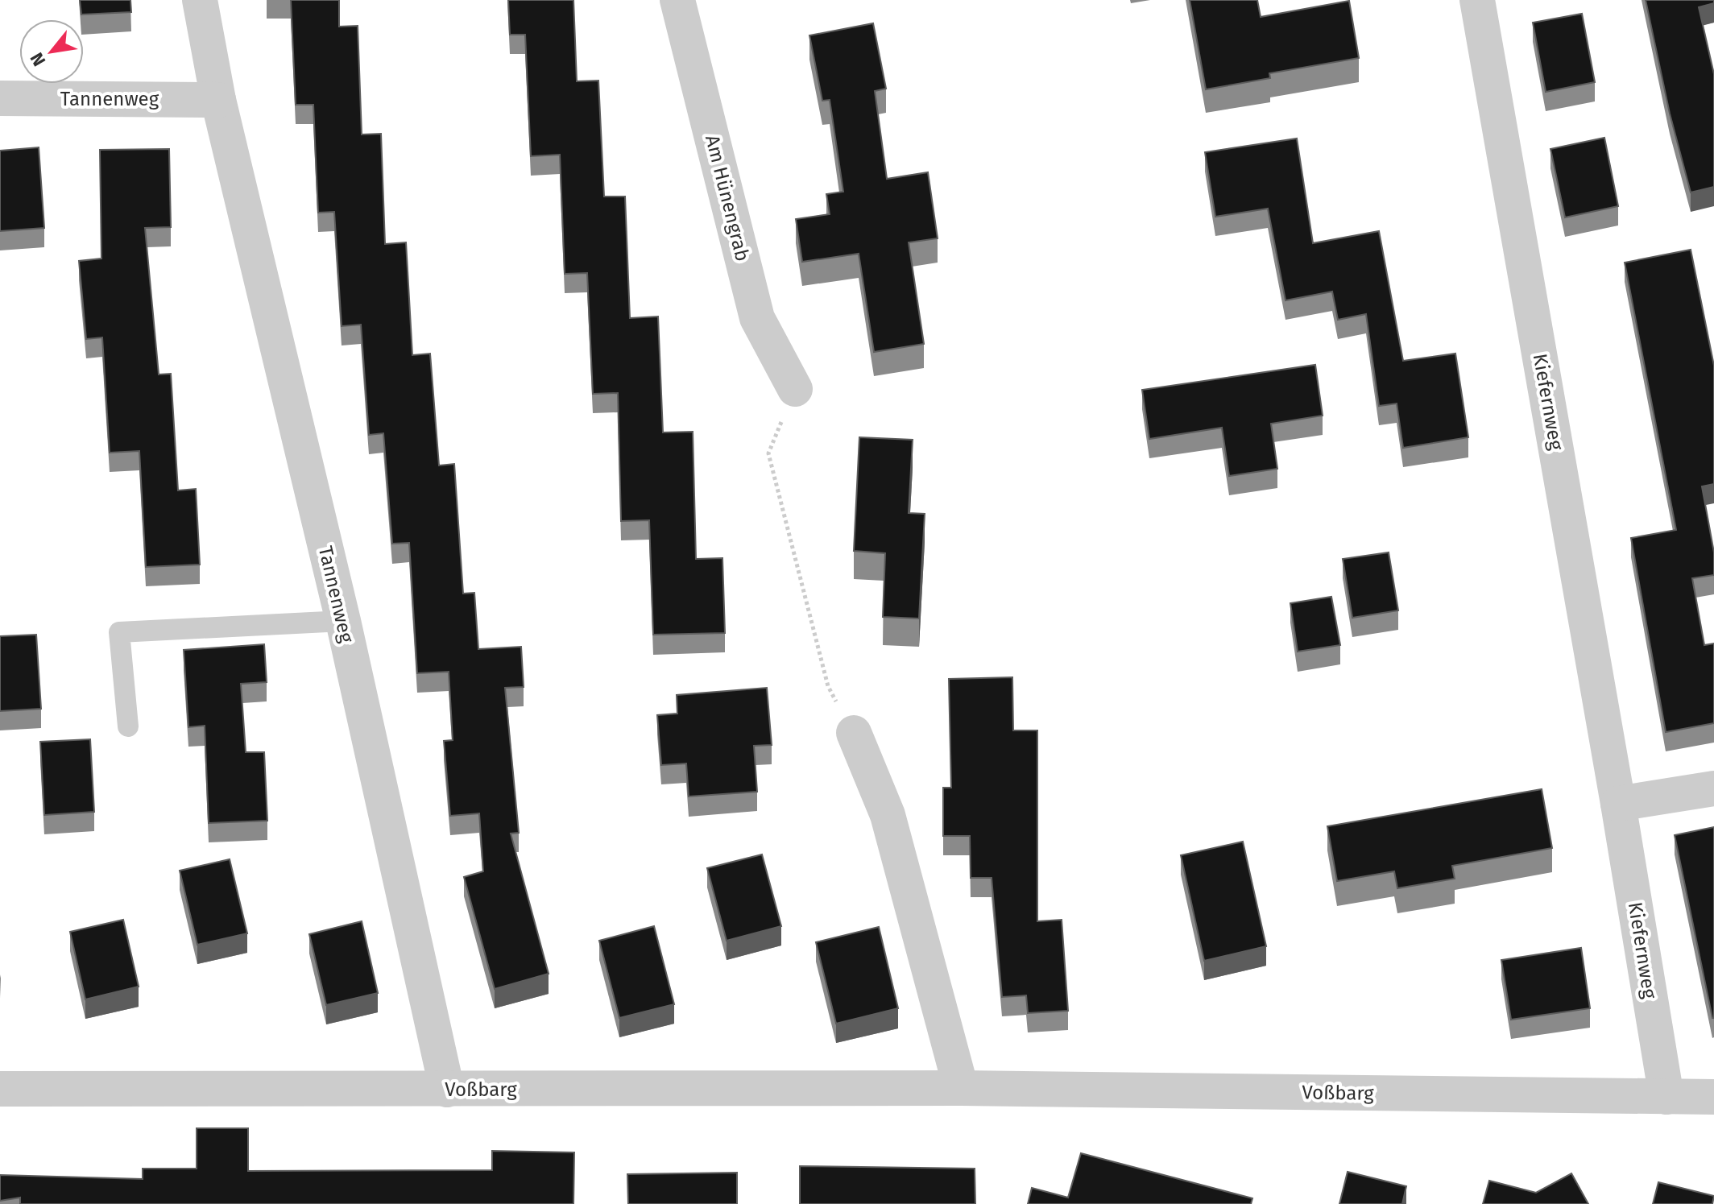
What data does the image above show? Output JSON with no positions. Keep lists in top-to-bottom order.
{
  "streets": {
    "street": [
      "Tannenweg",
      "Am Hünengrab",
      "Kiefernweg",
      "Voßbarg"
    ]
  },
  "crossings": [
    ["Tannenweg", "Voßbarg"],
    ["Kiefernweg", "Voßbarg"]
  ],
  "north": "bottom left"
}
